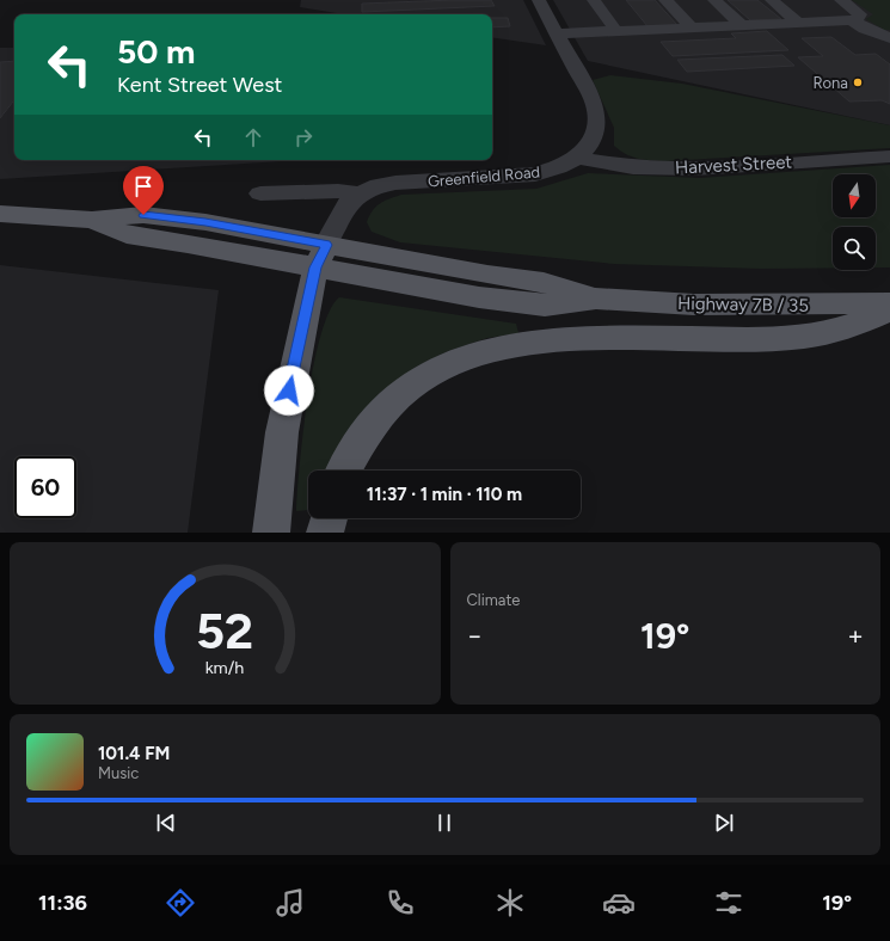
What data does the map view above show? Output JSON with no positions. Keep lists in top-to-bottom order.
{
  "streets": {
    "main road": ["Highway 7B / 35"],
    "street": ["Harvest Street", "Greenfield Road"]
  },
  "crossings": [
    ["Harvest Street", "Greenfield Road"],
    ["Greenfield Road", "Highway 7B / 35"]
  ],
  "places": ["Rona"],
  "north": "bottom",
  "page": {
    "turn": ["50 m", "Kent Street West"],
    "limit": "60",
    "trip": "11:37 · 1 min · 110 m",
    "tile": "Climate",
    "heat": ["−", "19°", "+"],
    "song": ["101.4 FM", "Music"],
    "tabs": ["11:36", "19°"],
    "gauge": ["52", "km/h"]
  }
}
